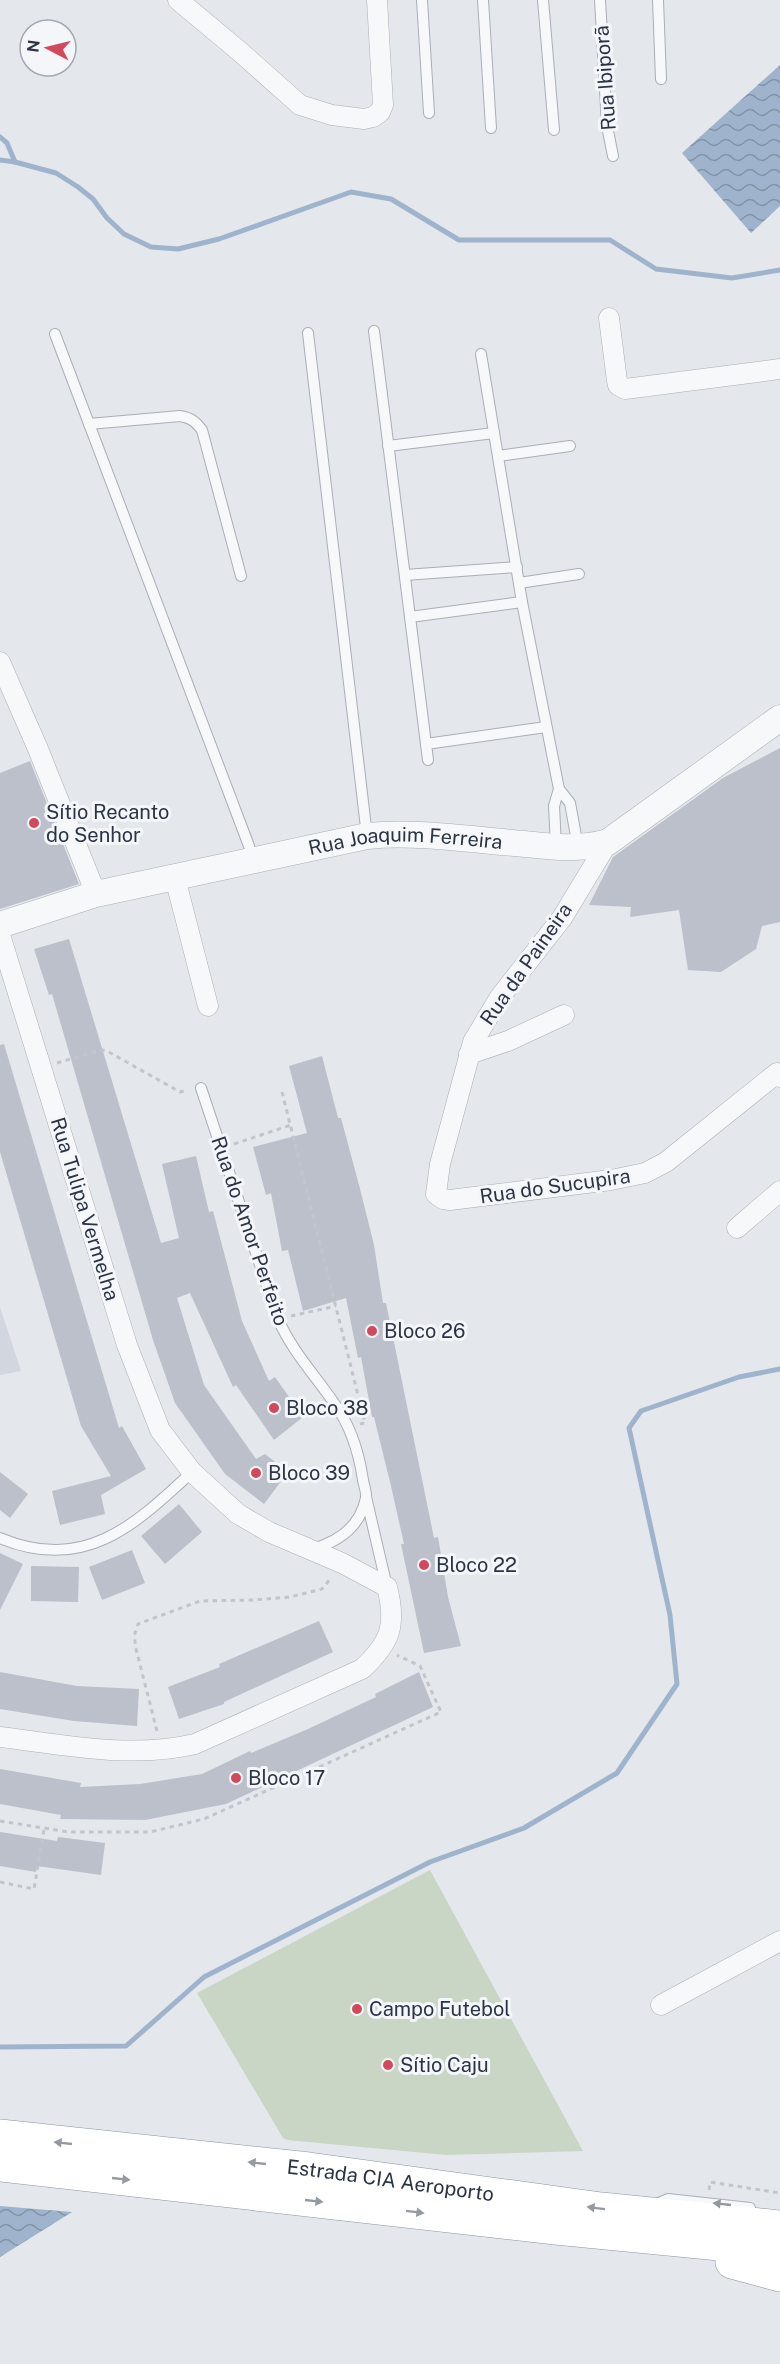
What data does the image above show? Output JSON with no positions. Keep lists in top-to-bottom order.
{
  "streets": {
    "highway": ["Estrada CIA Aeroporto"],
    "street": [
      "Rua Joaquim Ferreira",
      "Rua da Paineira",
      "Rua do Sucupira",
      "Rua Tulipa Vermelha",
      "Rua do Amor Perfeito"
    ],
    "lane": ["Rua Ibiporã"]
  },
  "crossings": [
    ["Rua Joaquim Ferreira", "Rua da Paineira"],
    ["Rua da Paineira", "Rua do Sucupira"],
    ["Rua Tulipa Vermelha", "Rua do Amor Perfeito"]
  ],
  "places": [
    "Sítio Recanto do Senhor",
    "Bloco 26",
    "Bloco 38",
    "Bloco 39",
    "Bloco 22",
    "Bloco 17",
    "Campo Futebol",
    "Sítio Caju"
  ],
  "north": "left"
}
